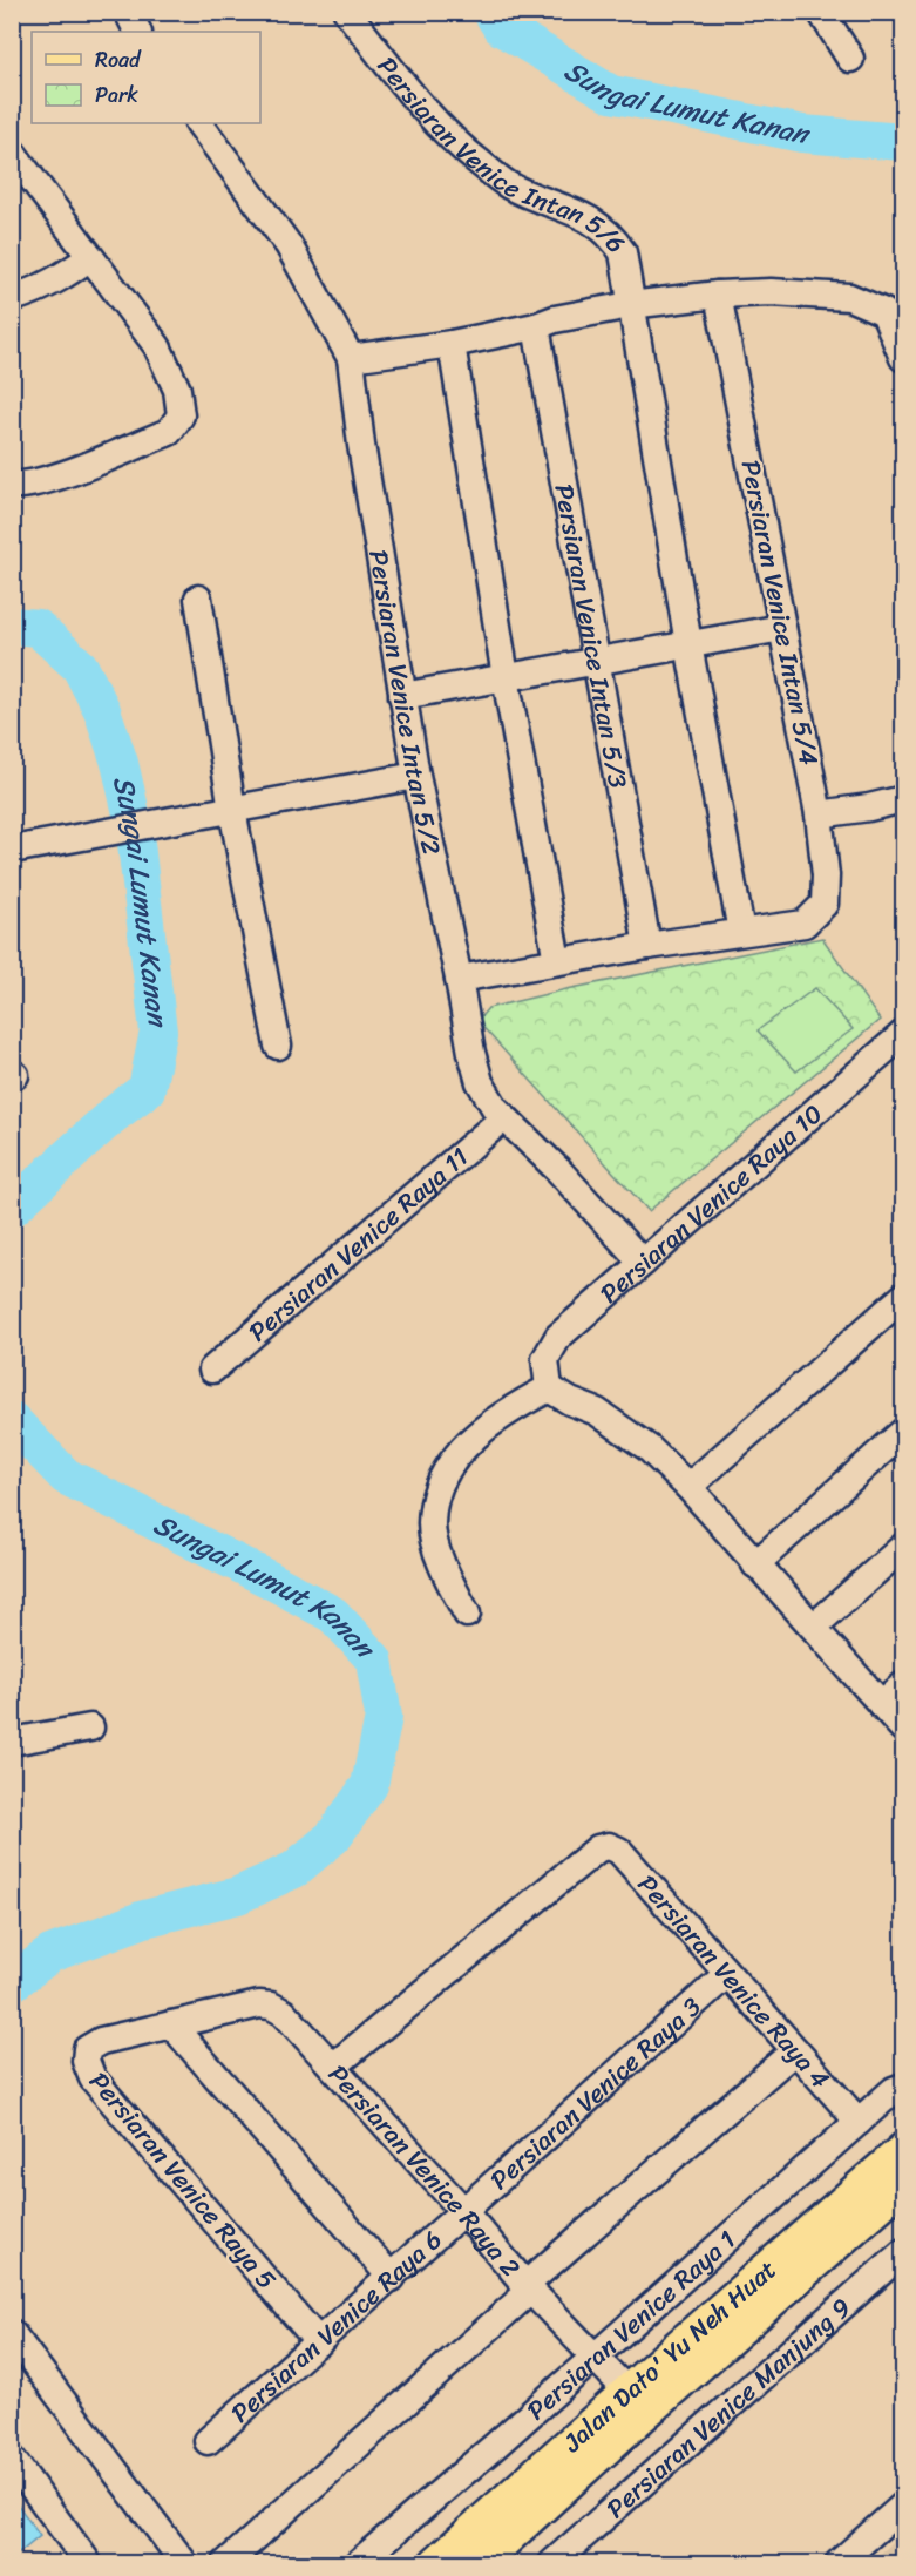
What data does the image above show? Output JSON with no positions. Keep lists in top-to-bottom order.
{
  "streets": {
    "main road": ["Jalan Dato' Yu Neh Huat"],
    "street": [
      "Persiaran Venice Intan 5/6",
      "Persiaran Venice Intan 5/4",
      "Persiaran Venice Intan 5/3",
      "Persiaran Venice Intan 5/2",
      "Persiaran Venice Raya 10",
      "Persiaran Venice Raya 11",
      "Persiaran Venice Raya 4",
      "Persiaran Venice Raya 3",
      "Persiaran Venice Raya 2",
      "Persiaran Venice Raya 5",
      "Persiaran Venice Raya 1",
      "Persiaran Venice Raya 6",
      "Persiaran Venice Manjung 9"
    ]
  },
  "crossings": [
    ["Persiaran Venice Intan 5/6", "Persiaran Venice Intan 5/4"],
    ["Persiaran Venice Intan 5/2", "Persiaran Venice Raya 10"],
    ["Persiaran Venice Intan 5/2", "Persiaran Venice Raya 11"],
    ["Persiaran Venice Raya 4", "Persiaran Venice Raya 3"],
    ["Persiaran Venice Raya 4", "Persiaran Venice Raya 2"],
    ["Persiaran Venice Raya 4", "Persiaran Venice Raya 1"],
    ["Persiaran Venice Raya 3", "Persiaran Venice Raya 2"],
    ["Persiaran Venice Raya 3", "Persiaran Venice Raya 6"],
    ["Persiaran Venice Raya 2", "Persiaran Venice Raya 5"],
    ["Persiaran Venice Raya 2", "Persiaran Venice Raya 1"],
    ["Persiaran Venice Raya 2", "Persiaran Venice Raya 6"],
    ["Persiaran Venice Raya 2", "Jalan Dato' Yu Neh Huat"],
    ["Persiaran Venice Raya 5", "Persiaran Venice Raya 6"]
  ],
  "water": ["Sungai Lumut Kanan"],
  "legend": ["Road", "Park"]
}
